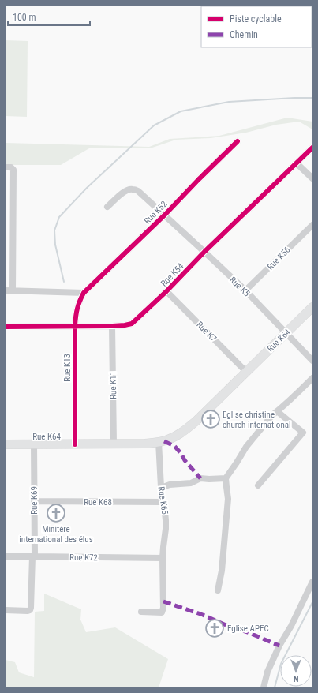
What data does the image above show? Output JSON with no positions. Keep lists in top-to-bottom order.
{
  "streets": {
    "street": [
      "Rue K52",
      "Rue K56",
      "Rue K54",
      "Rue K5",
      "Rue K7",
      "Rue K64",
      "Rue K13",
      "Rue K11",
      "Rue K69",
      "Rue K65",
      "Rue K68",
      "Rue K72"
    ]
  },
  "crossings": [
    ["Rue K52", "Rue K5"],
    ["Rue K52", "Rue K13"],
    ["Rue K56", "Rue K5"],
    ["Rue K54", "Rue K5"],
    ["Rue K54", "Rue K7"],
    ["Rue K54", "Rue K13"],
    ["Rue K54", "Rue K11"],
    ["Rue K5", "Rue K64"],
    ["Rue K7", "Rue K64"],
    ["Rue K64", "Rue K13"],
    ["Rue K64", "Rue K11"],
    ["Rue K64", "Rue K69"],
    ["Rue K64", "Rue K65"],
    ["Rue K69", "Rue K68"],
    ["Rue K69", "Rue K72"],
    ["Rue K65", "Rue K68"],
    ["Rue K65", "Rue K72"]
  ],
  "places": {
    "church": ["Eglise christine church international", "Minitère international des élus", "Eglise APEC"]
  },
  "legend": ["Piste cyclable", "Chemin"],
  "scale_bar": "100 m",
  "north": "bottom"
}
